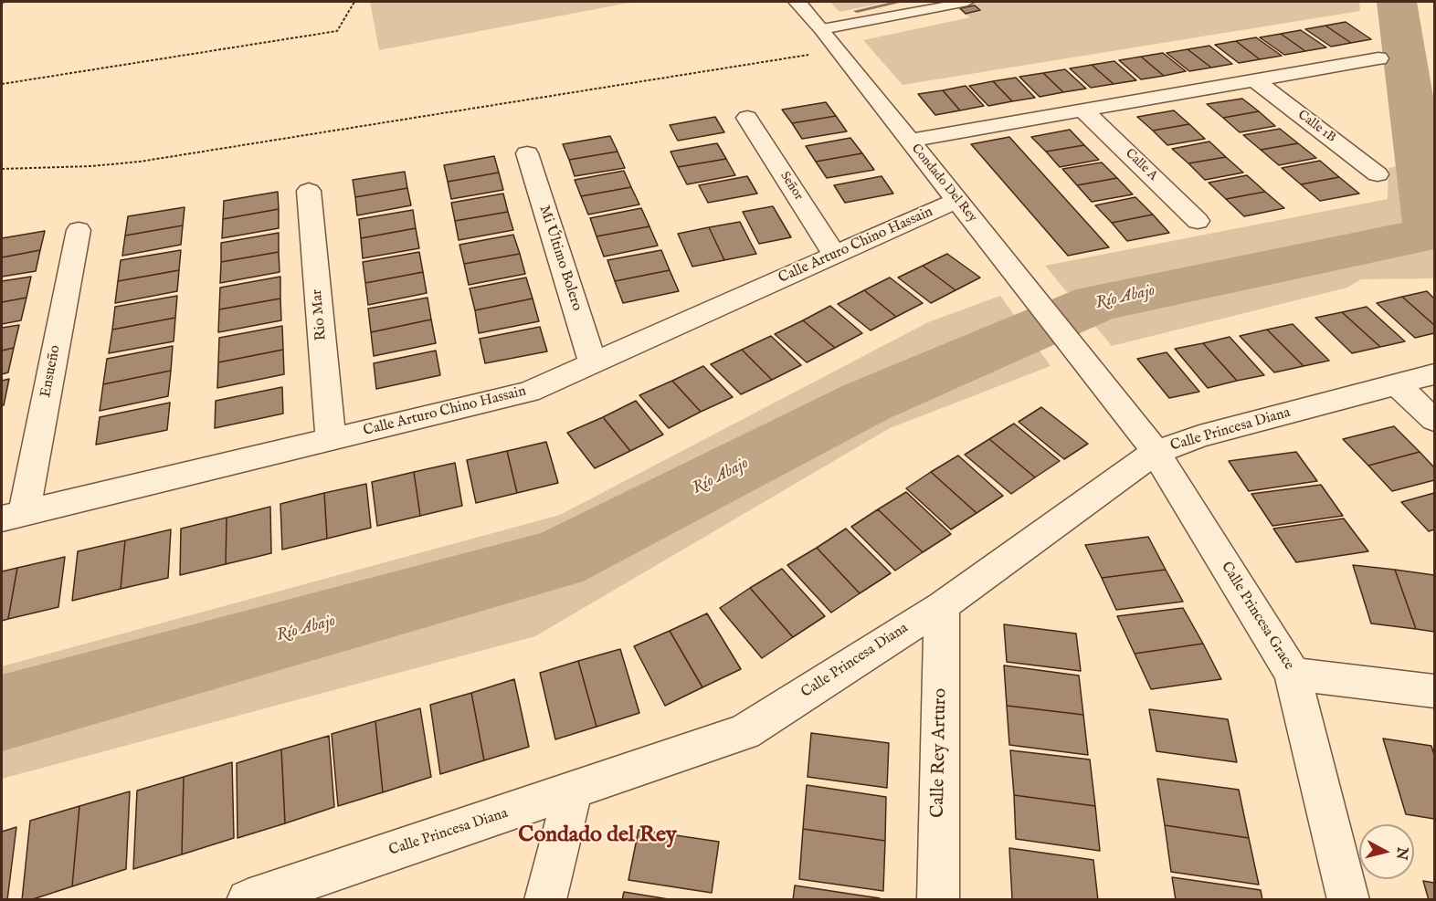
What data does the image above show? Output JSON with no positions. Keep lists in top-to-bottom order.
{
  "streets": {
    "street": [
      "Calle 1B",
      "Calle A",
      "Condado Del Rey",
      "Señor",
      "Calle Arturo Chino Hassain",
      "Mi Último Bolero",
      "Rio Mar",
      "Ensueño",
      "Calle Princesa Diana",
      "Calle Princesa Grace",
      "Calle Rey Arturo"
    ]
  },
  "crossings": [
    ["Condado Del Rey", "Calle Arturo Chino Hassain"],
    ["Condado Del Rey", "Calle Princesa Grace"],
    ["Señor", "Calle Arturo Chino Hassain"],
    ["Calle Arturo Chino Hassain", "Mi Último Bolero"],
    ["Calle Arturo Chino Hassain", "Rio Mar"],
    ["Calle Arturo Chino Hassain", "Ensueño"],
    ["Calle Princesa Diana", "Calle Princesa Grace"],
    ["Calle Princesa Diana", "Calle Rey Arturo"]
  ],
  "districts": ["Condado del Rey"],
  "water": ["Río Abajo"],
  "north": "right"
}
